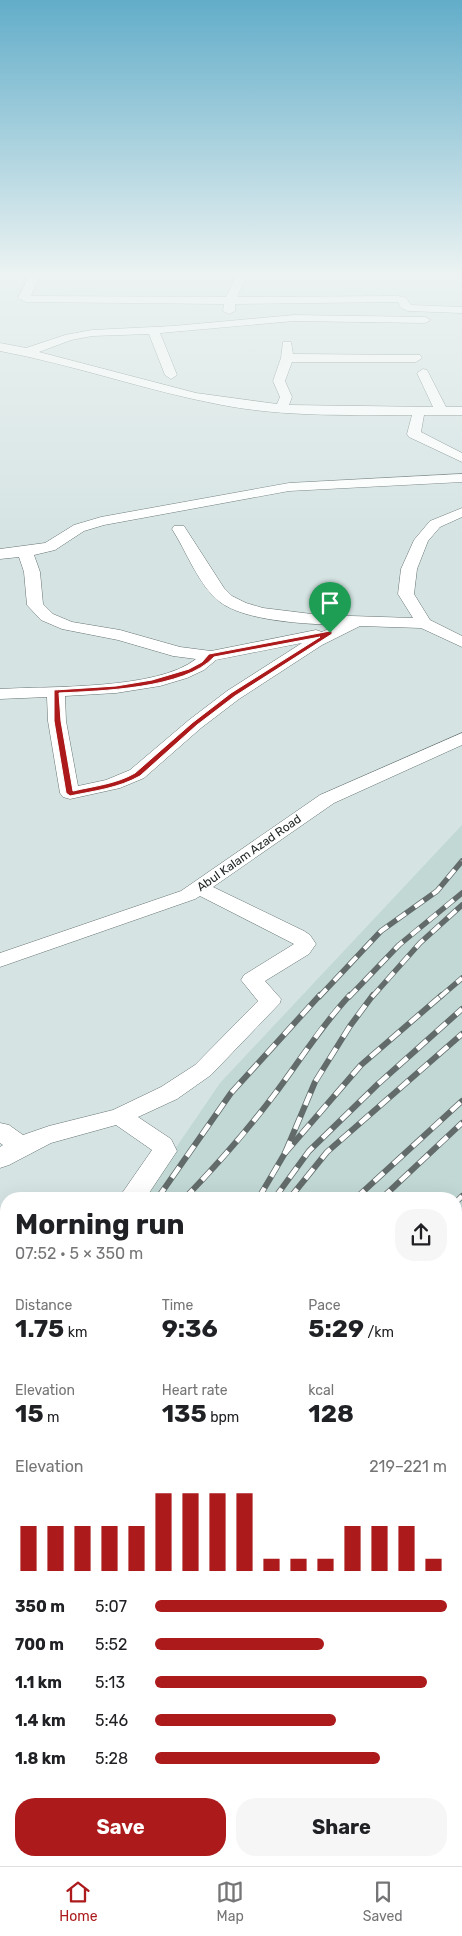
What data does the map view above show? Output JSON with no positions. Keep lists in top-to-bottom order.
{
  "streets": {
    "street": ["Abul Kalam Azad Road"]
  },
  "page": {
    "heading": ["Morning run", "07:52 · 5 × 350 m"],
    "stats": [
      ["Distance", "1.75 km"],
      ["Time", "9:36"],
      ["Pace", "5:29 /km"],
      ["Elevation", "15 m"],
      ["Heart rate", "135 bpm"],
      ["kcal", "128"]
    ],
    "chart": ["Elevation", "219–221 m"],
    "list": [
      {
        "name": "350 m",
        "note": "5:07"
      },
      {
        "name": "700 m",
        "note": "5:52"
      },
      {
        "name": "1.1 km",
        "note": "5:13"
      },
      {
        "name": "1.4 km",
        "note": "5:46"
      },
      {
        "name": "1.8 km",
        "note": "5:28"
      }
    ],
    "buttons": ["Save", "Share"],
    "tabs": ["Home", "Map", "Saved"]
  }
}
